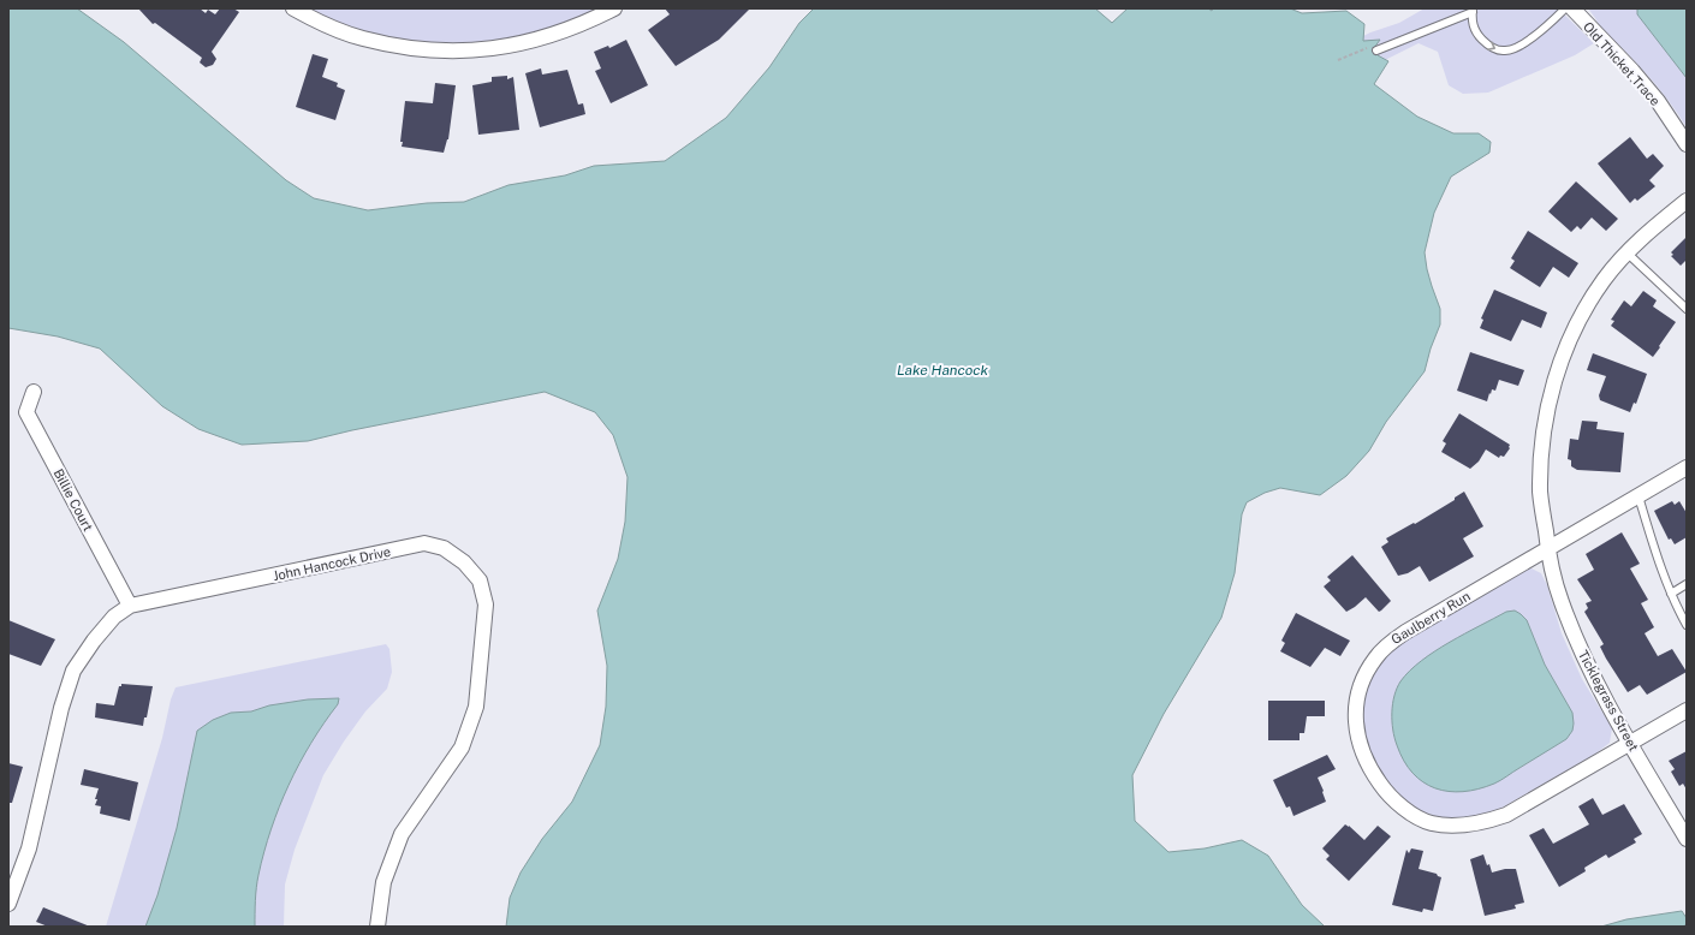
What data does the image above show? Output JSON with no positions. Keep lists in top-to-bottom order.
{
  "streets": {
    "street": [
      "Old Thicket Trace",
      "Billie Court",
      "John Hancock Drive",
      "Gaulberry Run",
      "Ticklegrass Street"
    ]
  },
  "crossings": [
    ["Billie Court", "John Hancock Drive"],
    ["Gaulberry Run", "Ticklegrass Street"]
  ],
  "water": ["Lake Hancock"]
}
